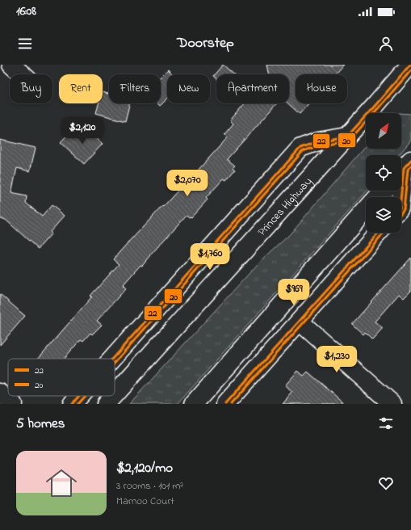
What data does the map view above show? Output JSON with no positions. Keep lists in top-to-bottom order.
{
  "streets": {
    "main road": ["Princes Highway"]
  },
  "lines": ["transit line 22", "transit line 20"],
  "legend": ["22", "20"],
  "north": "top right",
  "page": {
    "status": "16:08",
    "header": "Doorstep",
    "chip": [
      "Buy",
      "Rent",
      "Filters",
      "New",
      "Apartment",
      "House"
    ],
    "price": [
      "$2,120",
      "$2,070",
      "$1,760",
      "$969",
      "$1,230"
    ],
    "heading": "5 homes",
    "list": [
      {
        "name": "$2,120/mo",
        "note": "3 rooms · 101 m² · Marnoo Court"
      }
    ]
  }
}
